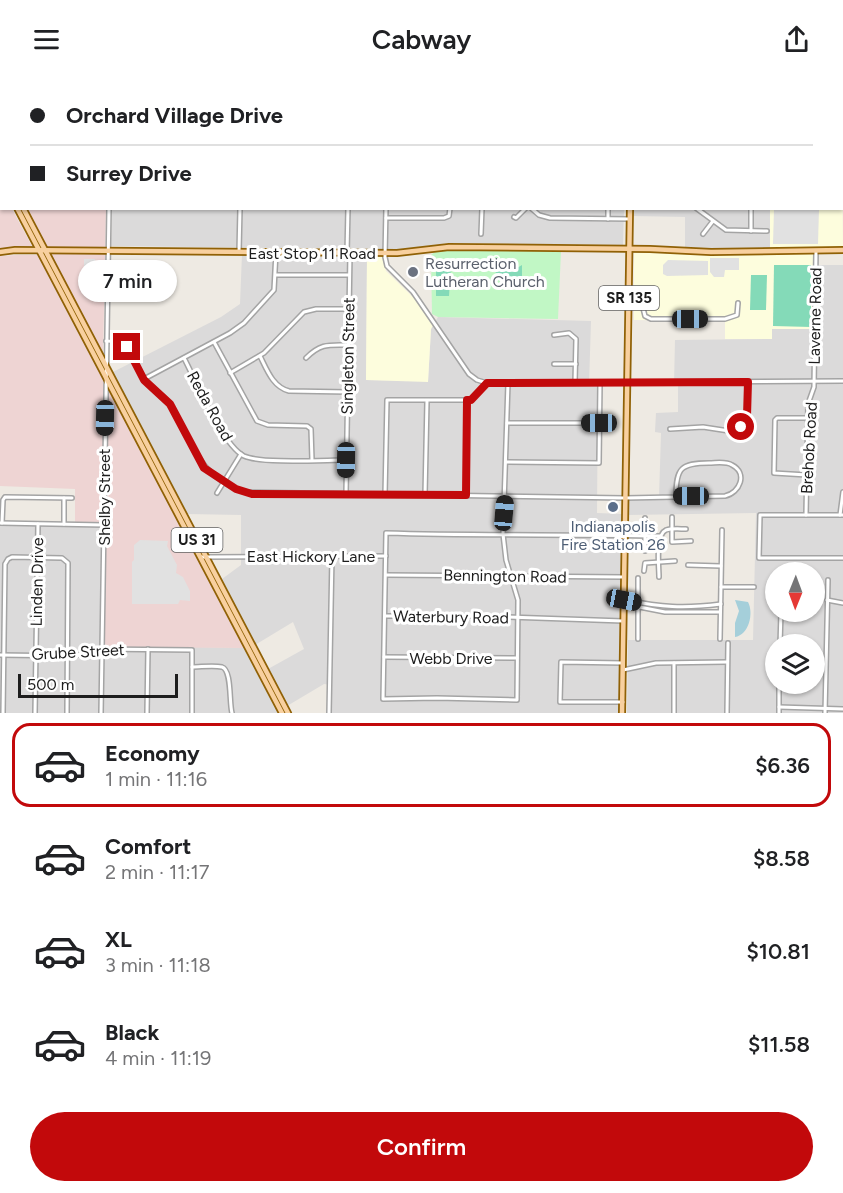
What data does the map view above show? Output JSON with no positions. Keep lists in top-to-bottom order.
{
  "streets": {
    "main road": ["East Stop 11 Road", "SR 135", "US 31"],
    "street": [
      "Laverne Road",
      "Singleton Street",
      "Reda Road",
      "Brehob Road",
      "Shelby Street",
      "East Hickory Lane",
      "Bennington Road",
      "Linden Drive",
      "Waterbury Road",
      "Grube Street",
      "Webb Drive"
    ]
  },
  "crossings": [
    ["East Stop 11 Road", "Singleton Street"],
    ["East Stop 11 Road", "Shelby Street"],
    ["East Stop 11 Road", "US 31"],
    ["SR 135", "East Hickory Lane"],
    ["SR 135", "Bennington Road"],
    ["SR 135", "Waterbury Road"],
    ["Laverne Road", "Brehob Road"],
    ["Singleton Street", "Reda Road"],
    ["Shelby Street", "US 31"],
    ["Shelby Street", "Grube Street"],
    ["US 31", "East Hickory Lane"],
    ["Linden Drive", "Grube Street"]
  ],
  "places": ["Resurrection Lutheran Church", "Indianapolis Fire Station 26"],
  "scale_bar": "500 m",
  "north": "bottom",
  "page": {
    "header": "Cabway",
    "banner": ["Orchard Village Drive", "Surrey Drive"],
    "bubble": "7 min",
    "scale": "500 m",
    "list": [
      {
        "name": "Economy",
        "note": "1 min · 11:16",
        "value": "$6.36"
      },
      {
        "name": "Comfort",
        "note": "2 min · 11:17",
        "value": "$8.58"
      },
      {
        "name": "XL",
        "note": "3 min · 11:18",
        "value": "$10.81"
      },
      {
        "name": "Black",
        "note": "4 min · 11:19",
        "value": "$11.58"
      }
    ],
    "buttons": "Confirm"
  }
}
